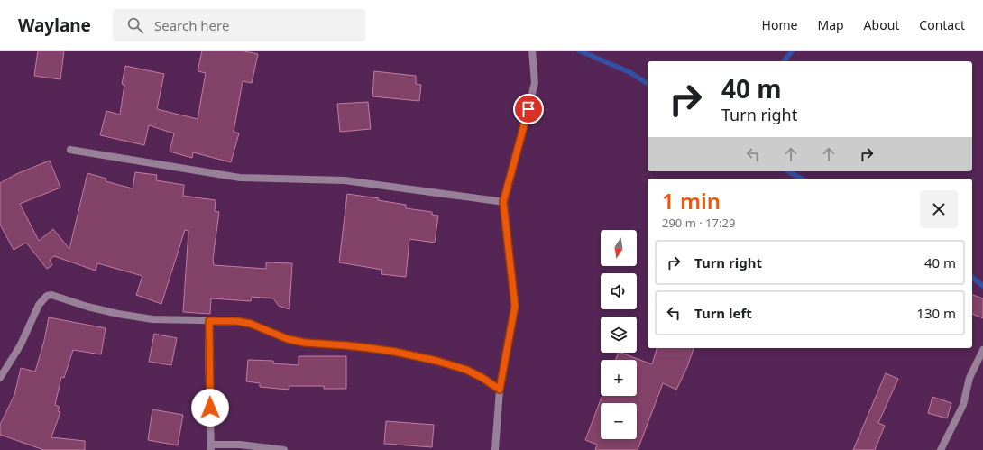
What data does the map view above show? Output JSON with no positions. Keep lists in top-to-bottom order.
{
  "north": "bottom",
  "page": {
    "header": "Waylane",
    "search": "Search here",
    "nav": [
      "Home",
      "Map",
      "About",
      "Contact"
    ],
    "turn": ["40 m", "Turn right"],
    "heading": ["1 min", "290 m · 17:29"],
    "map_buttons": ["+", "−"],
    "list": [
      {
        "name": "Turn right",
        "value": "40 m"
      },
      {
        "name": "Turn left",
        "value": "130 m"
      }
    ]
  }
}
